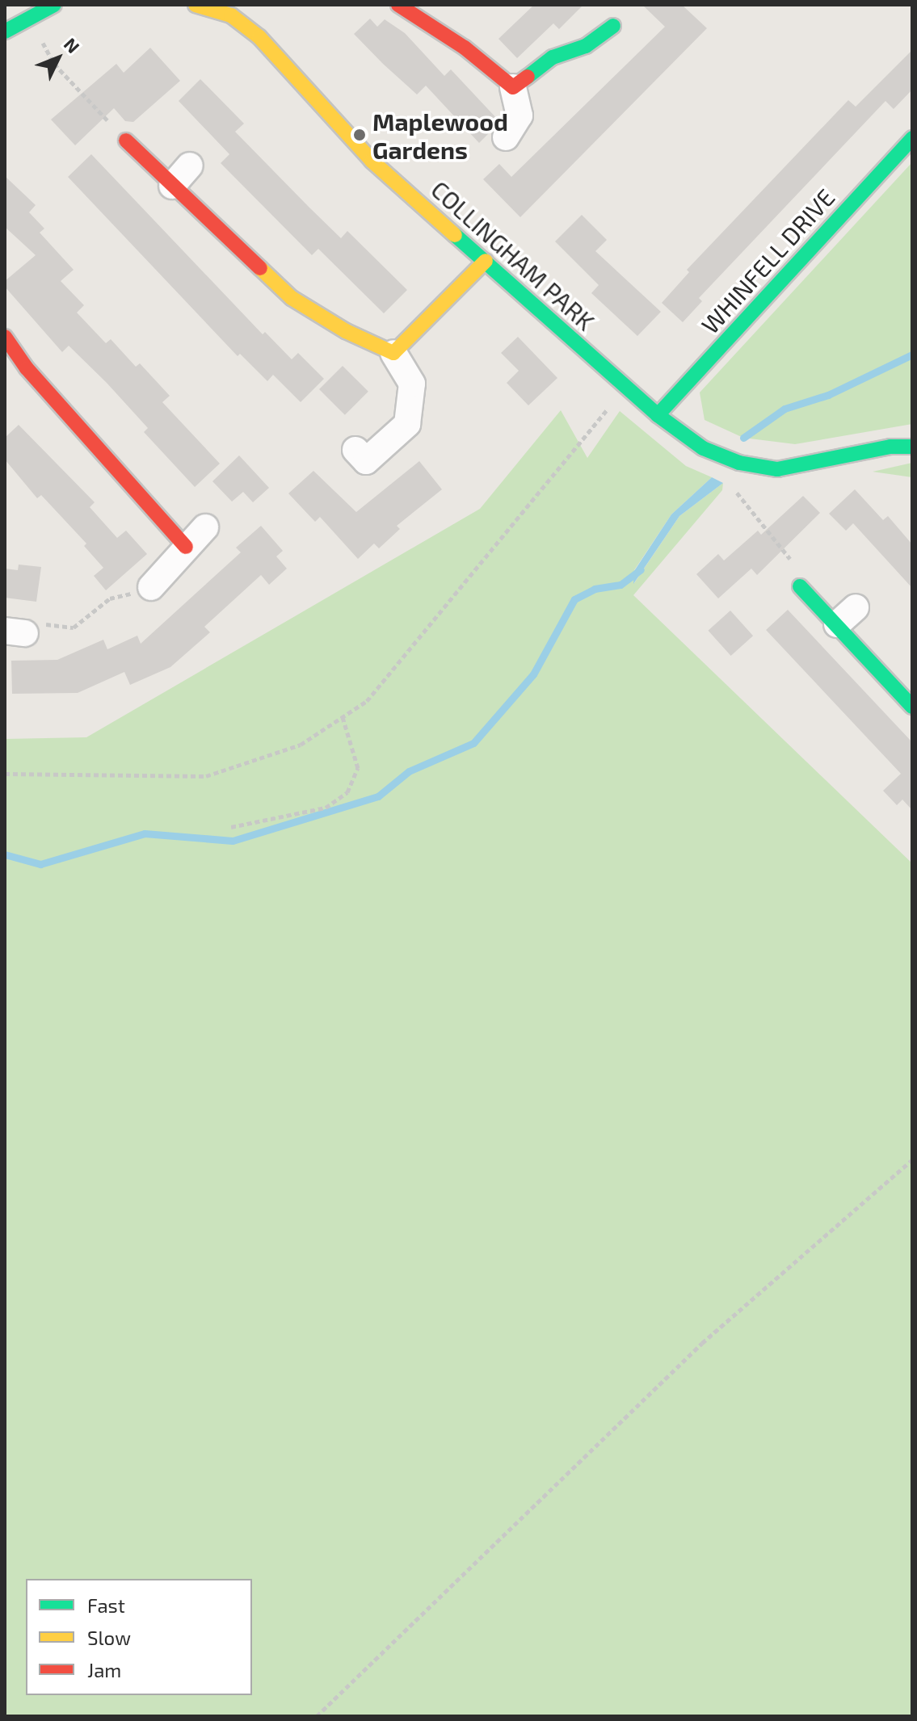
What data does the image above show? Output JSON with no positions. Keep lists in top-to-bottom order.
{
  "streets": {
    "street": ["COLLINGHAM PARK", "WHINFELL DRIVE"]
  },
  "crossings": [
    ["COLLINGHAM PARK", "WHINFELL DRIVE"]
  ],
  "places": ["Maplewood Gardens"],
  "legend": ["Fast", "Slow", "Jam"],
  "north": "top right"
}
